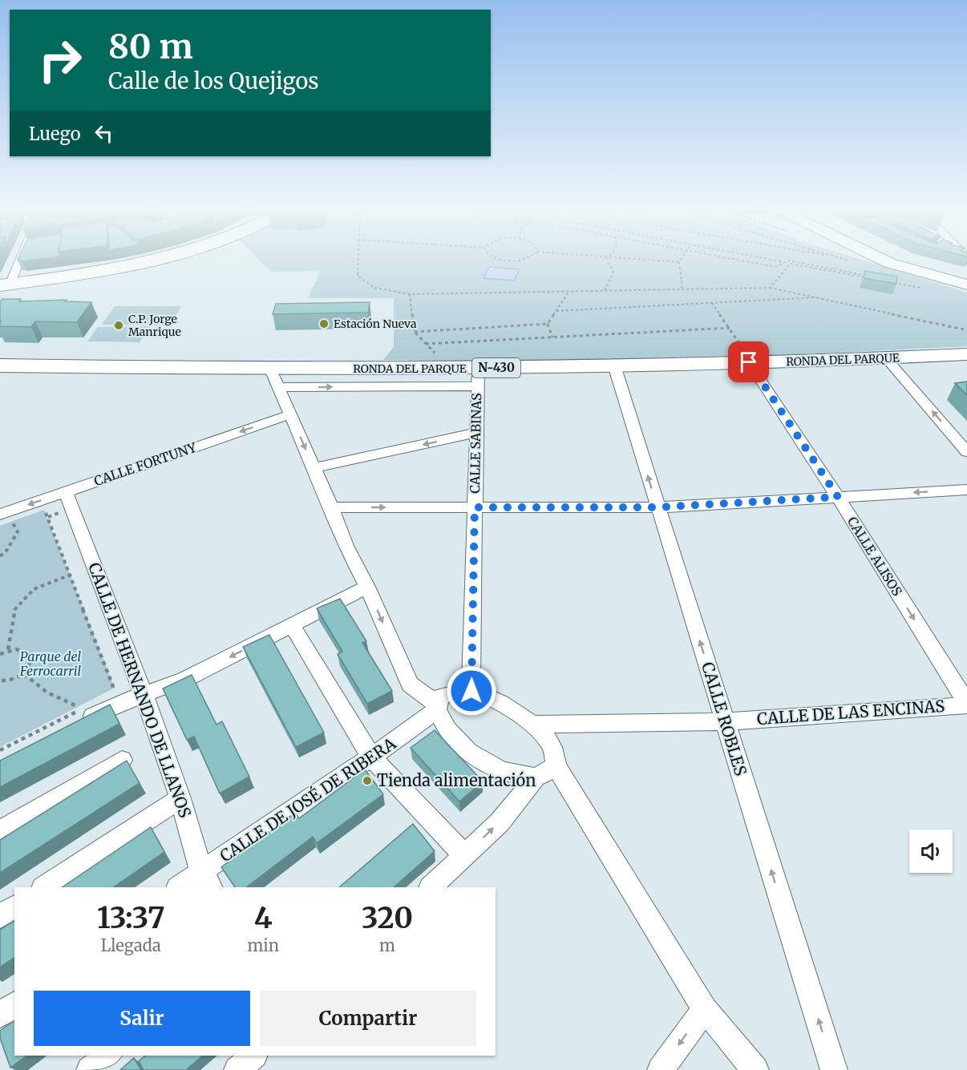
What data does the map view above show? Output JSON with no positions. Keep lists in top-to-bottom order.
{
  "streets": {
    "highway": ["RONDA DEL PARQUE", "N-430"],
    "street": [
      "CALLE SABINAS",
      "CALLE FORTUNY",
      "CALLE ALISOS",
      "CALLE DE HERNANDO DE LLANOS",
      "CALLE DE LAS ENCINAS",
      "CALLE ROBLES",
      "CALLE DE JOSÉ DE RIBERA"
    ]
  },
  "crossings": [
    ["RONDA DEL PARQUE", "CALLE SABINAS"],
    ["RONDA DEL PARQUE", "CALLE ALISOS"],
    ["RONDA DEL PARQUE", "CALLE ROBLES"],
    ["CALLE SABINAS", "CALLE DE JOSÉ DE RIBERA"],
    ["CALLE FORTUNY", "CALLE DE HERNANDO DE LLANOS"],
    ["CALLE ALISOS", "CALLE DE LAS ENCINAS"],
    ["CALLE DE HERNANDO DE LLANOS", "CALLE DE JOSÉ DE RIBERA"],
    ["CALLE DE LAS ENCINAS", "CALLE ROBLES"]
  ],
  "one_way": ["CALLE FORTUNY", "CALLE ALISOS"],
  "parks": ["Parque del Ferrocarril"],
  "places": ["Estación Nueva", "C.P. Jorge Manrique", "Tienda alimentación"],
  "page": {
    "turn": ["80 m", "Calle de los Quejigos"],
    "then": "Luego",
    "eta": [
      "13:37",
      "Llegada",
      "4",
      "min",
      "320",
      "m"
    ],
    "buttons": ["Salir", "Compartir"]
  }
}
